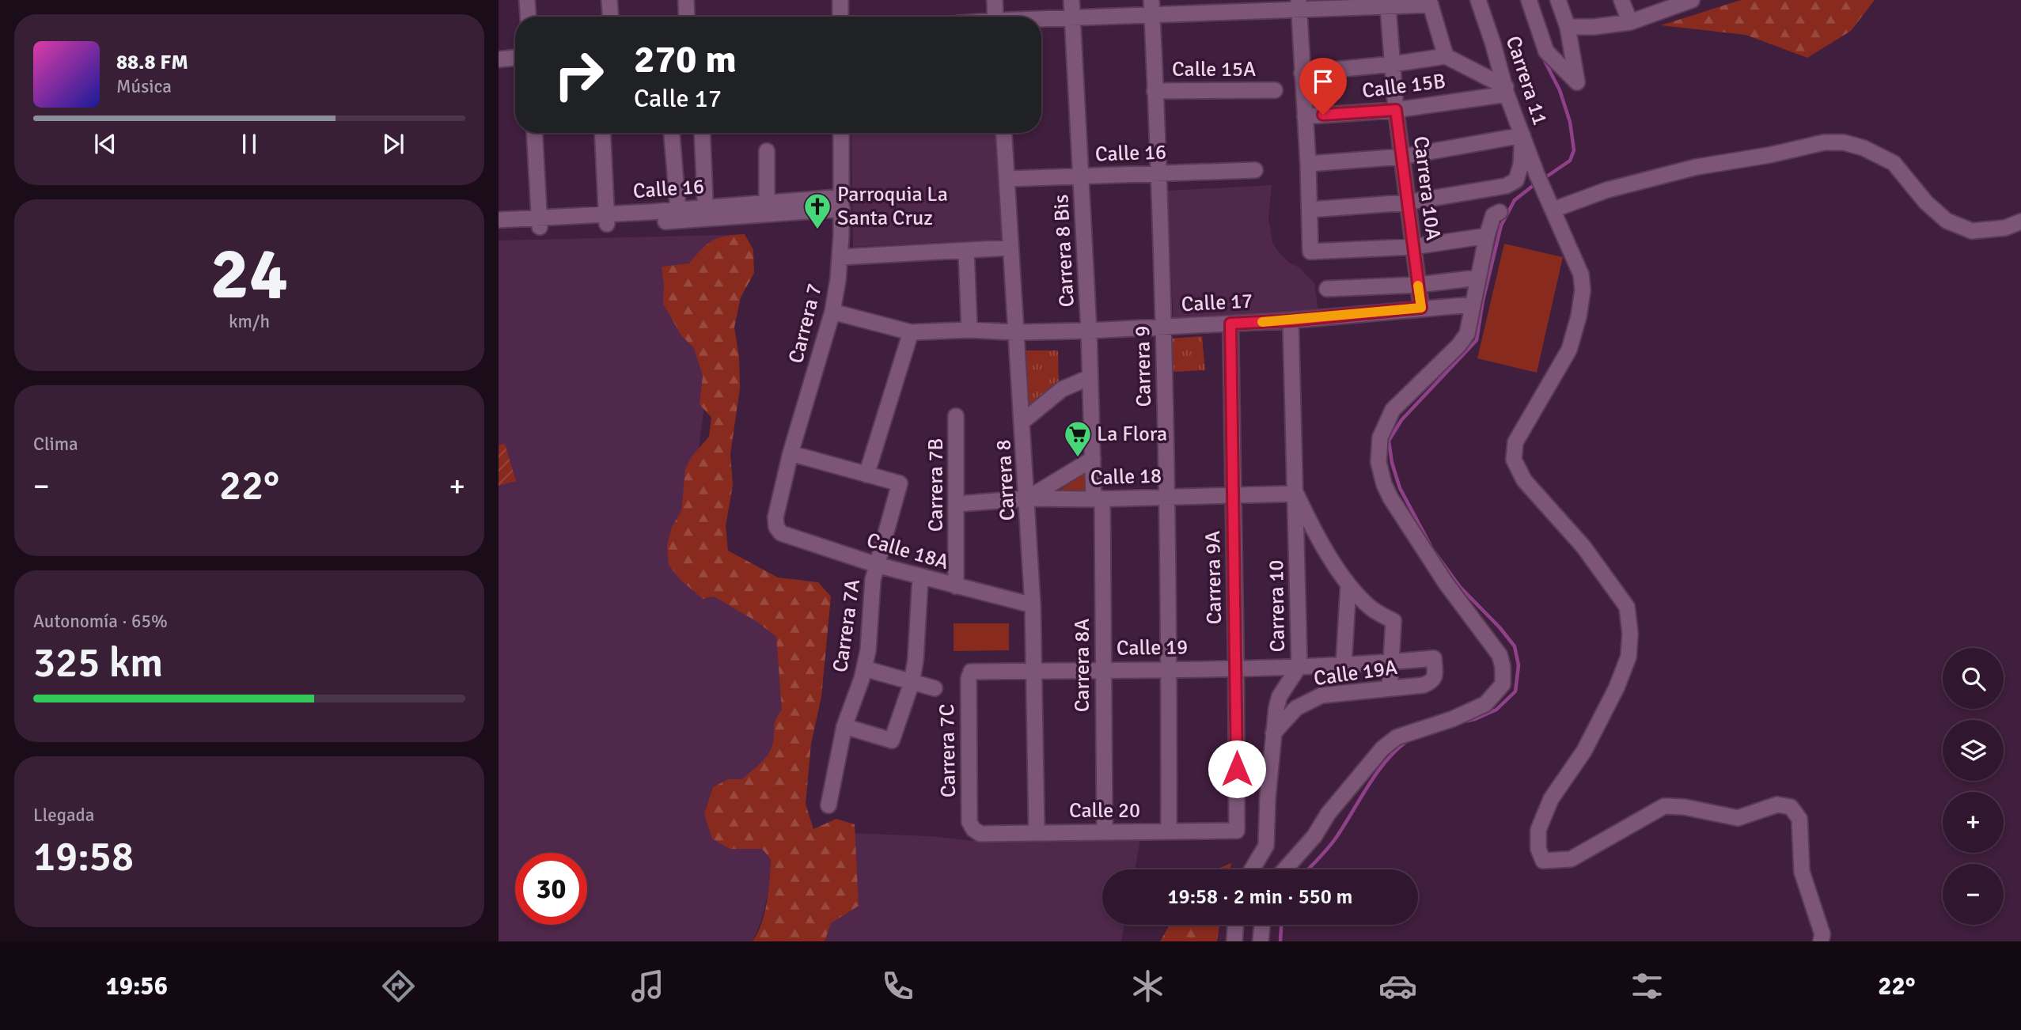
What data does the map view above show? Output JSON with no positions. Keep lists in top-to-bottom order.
{
  "streets": {
    "street": [
      "Calle 15A",
      "Carrera 11",
      "Calle 15B",
      "Calle 16",
      "Carrera 10A",
      "Carrera 8 Bis",
      "Calle 17",
      "Carrera 7",
      "Carrera 9",
      "Calle 18",
      "Carrera 8",
      "Carrera 7B",
      "Calle 18A",
      "Carrera 9A",
      "Carrera 10",
      "Carrera 7A",
      "Calle 19",
      "Carrera 8A",
      "Calle 19A",
      "Carrera 7C",
      "Calle 20"
    ]
  },
  "crossings": [
    ["Calle 15A", "Carrera 9"],
    ["Carrera 11", "Calle 15B"],
    ["Calle 15B", "Carrera 10A"],
    ["Calle 16", "Carrera 8 Bis"],
    ["Calle 16", "Carrera 7"],
    ["Calle 16", "Carrera 9"],
    ["Calle 16", "Carrera 8"],
    ["Carrera 10A", "Calle 17"],
    ["Carrera 8 Bis", "Calle 17"],
    ["Carrera 8 Bis", "Calle 18"],
    ["Carrera 8 Bis", "Carrera 8A"],
    ["Calle 17", "Carrera 7"],
    ["Calle 17", "Carrera 9"],
    ["Calle 17", "Carrera 8"],
    ["Calle 17", "Carrera 9A"],
    ["Calle 17", "Carrera 10"],
    ["Carrera 7", "Calle 18A"],
    ["Carrera 9", "Calle 18"],
    ["Carrera 9", "Calle 19"],
    ["Carrera 9", "Calle 20"],
    ["Calle 18", "Carrera 8"],
    ["Calle 18", "Carrera 7B"],
    ["Calle 18", "Carrera 9A"],
    ["Calle 18", "Carrera 10"],
    ["Calle 18", "Carrera 8A"],
    ["Carrera 8", "Calle 18A"],
    ["Carrera 8", "Calle 19"],
    ["Carrera 8", "Calle 20"],
    ["Carrera 7B", "Calle 18A"],
    ["Calle 18A", "Carrera 7A"],
    ["Carrera 9A", "Calle 19"],
    ["Carrera 9A", "Calle 20"],
    ["Carrera 10", "Calle 19"],
    ["Carrera 10", "Calle 19A"],
    ["Calle 19", "Carrera 8A"],
    ["Calle 19", "Calle 19A"],
    ["Calle 19", "Carrera 7C"],
    ["Carrera 8A", "Calle 20"],
    ["Carrera 7C", "Calle 20"]
  ],
  "places": {
    "church": ["Parroquia La Santa Cruz"],
    "supermarket": ["La Flora"]
  },
  "page": {
    "turn": ["270 m", "Calle 17"],
    "song": ["88.8 FM", "Música"],
    "tile": [
      ["24", "km/h"],
      "Clima",
      ["Autonomía · 65%", "325 km"],
      ["Llegada", "19:58"]
    ],
    "heat": ["−", "22°", "+"],
    "map_buttons": ["+", "−"],
    "limit": "30",
    "trip": "19:58 · 2 min · 550 m",
    "tabs": ["19:56", "22°"]
  }
}
